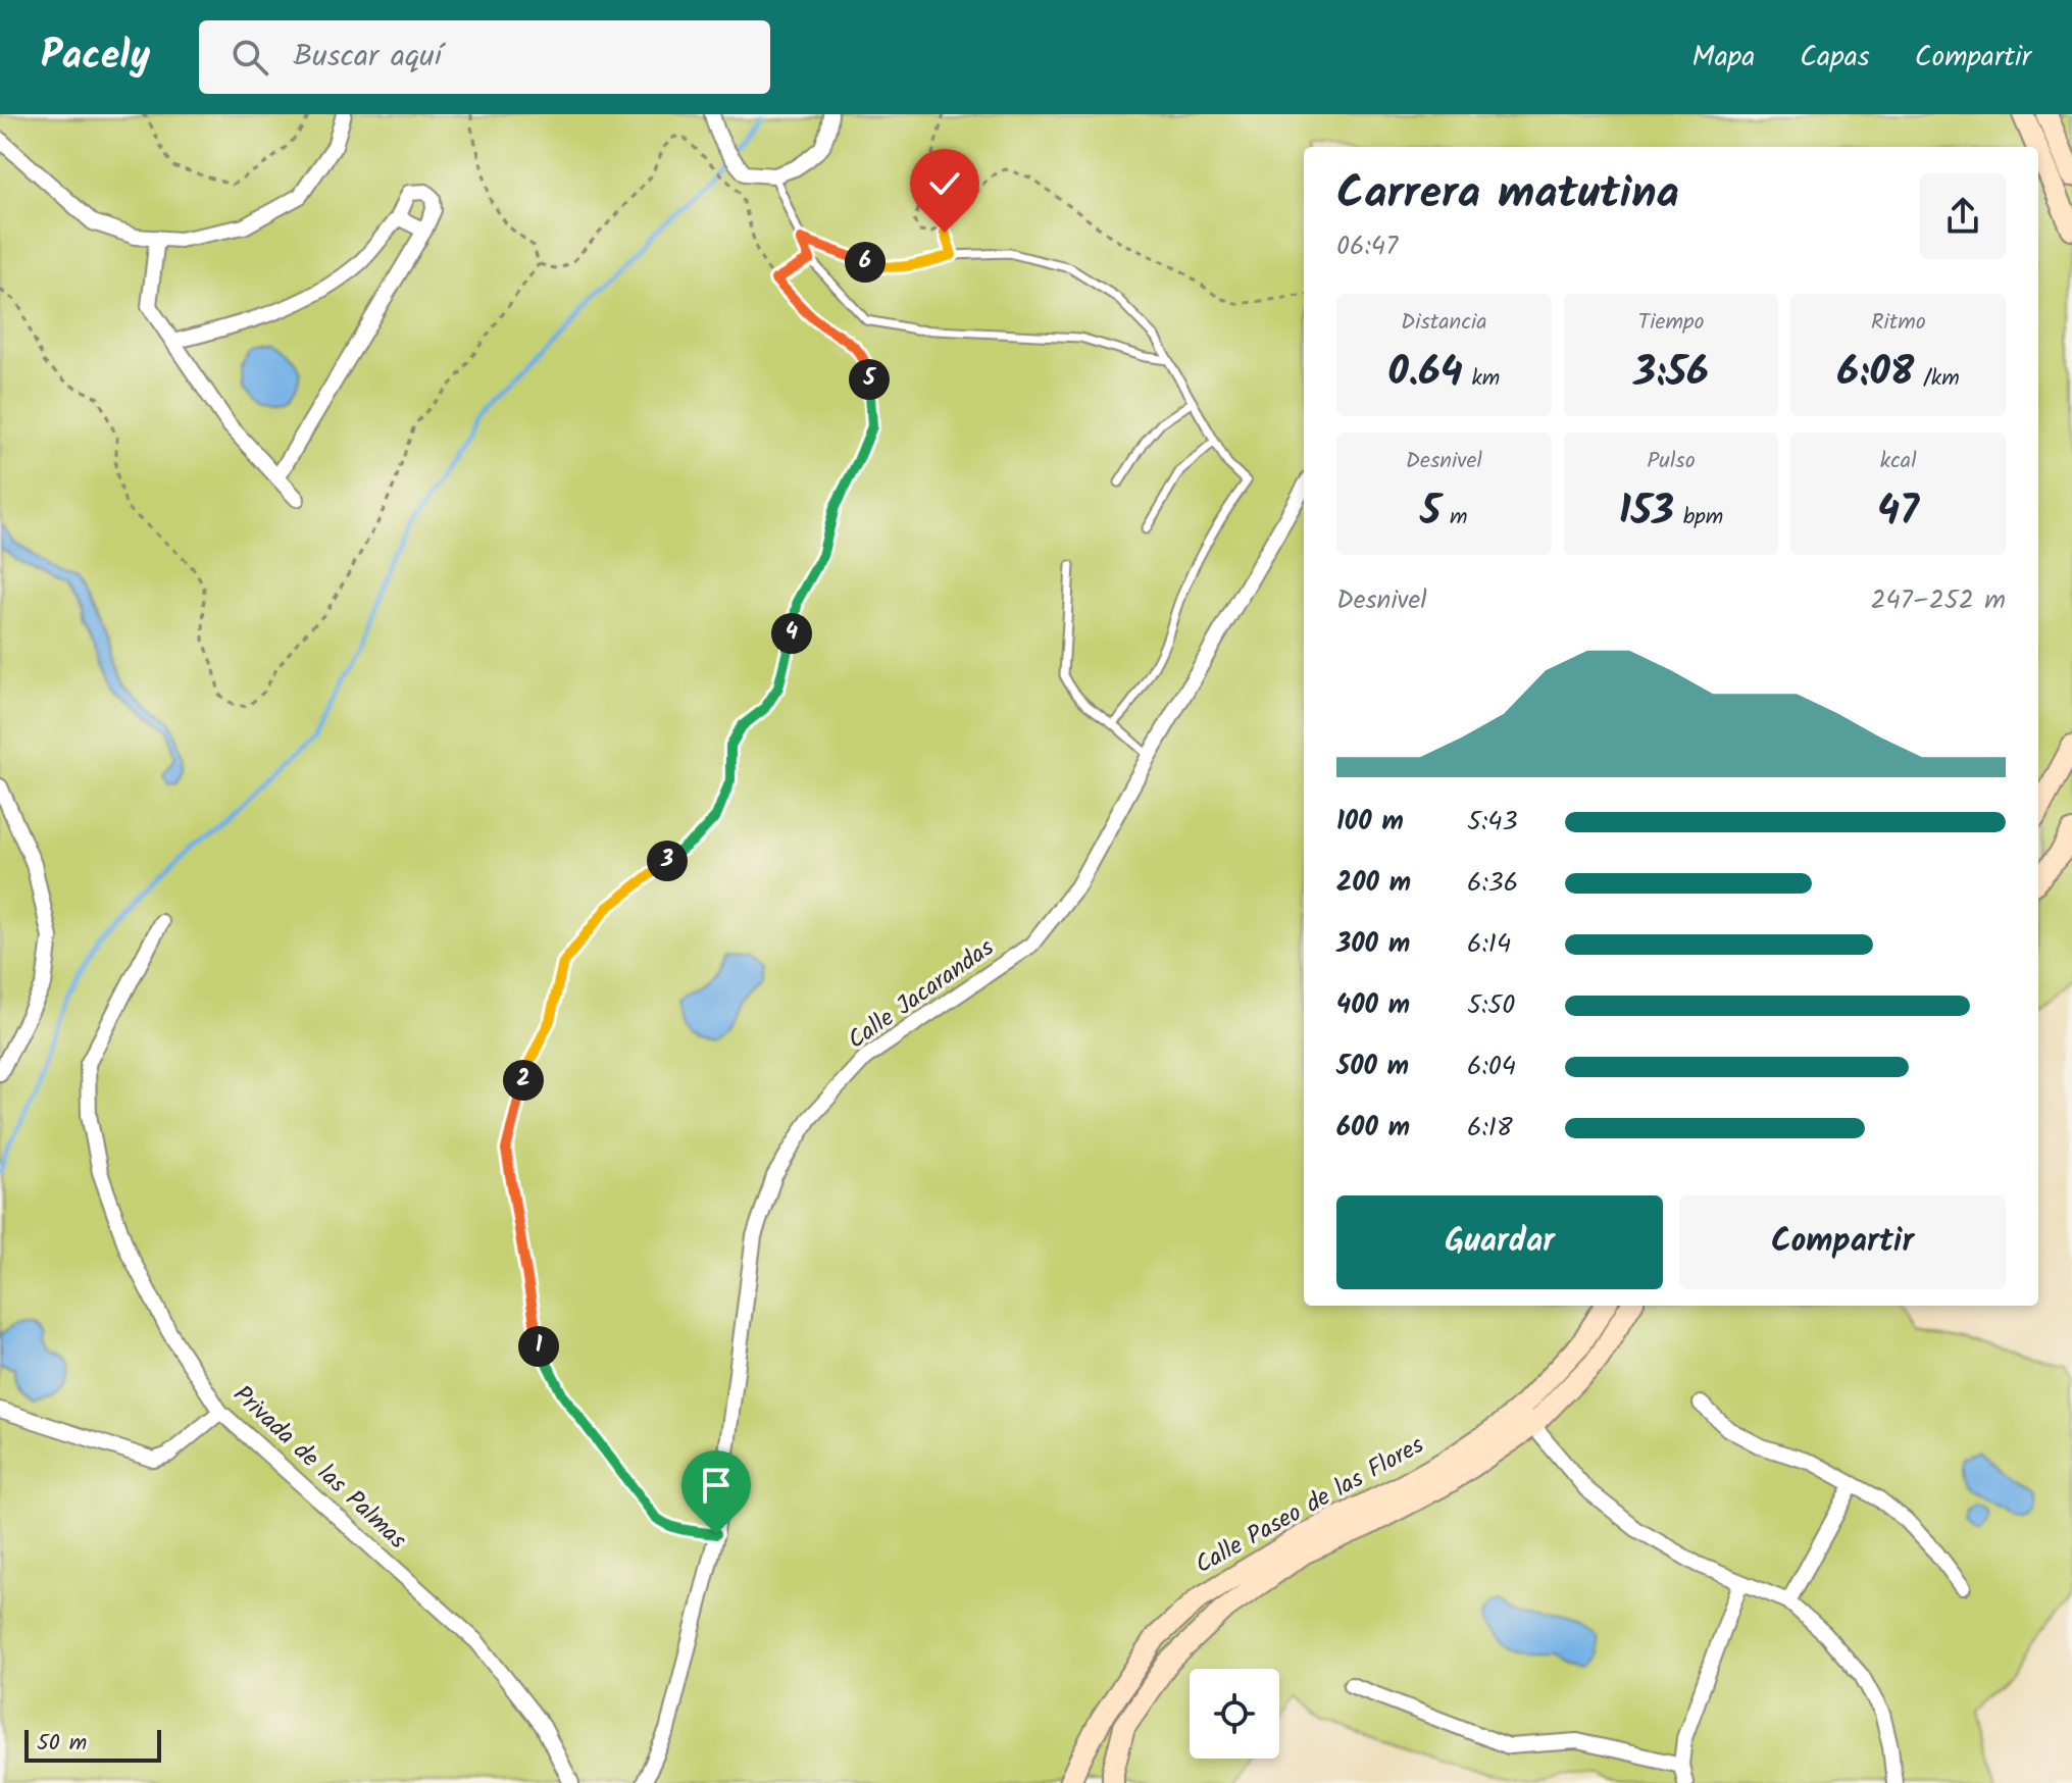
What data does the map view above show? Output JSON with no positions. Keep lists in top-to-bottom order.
{
  "streets": {
    "street": ["Calle Jacarandas", "Privada de las Palmas", "Calle Paseo de las Flores"]
  },
  "scale_bar": "50 m",
  "page": {
    "header": "Pacely",
    "search": "Buscar aquí",
    "nav": ["Mapa", "Capas", "Compartir"],
    "heading": ["Carrera matutina", "06:47"],
    "pins": [
      "6",
      "5",
      "4",
      "3",
      "2",
      "1"
    ],
    "stats": [
      ["Distancia", "0.64 km"],
      ["Tiempo", "3:56"],
      ["Ritmo", "6:08 /km"],
      ["Desnivel", "5 m"],
      ["Pulso", "153 bpm"],
      ["kcal", "47"]
    ],
    "chart": ["Desnivel", "247–252 m"],
    "list": [
      {
        "name": "100 m",
        "note": "5:43"
      },
      {
        "name": "200 m",
        "note": "6:36"
      },
      {
        "name": "300 m",
        "note": "6:14"
      },
      {
        "name": "400 m",
        "note": "5:50"
      },
      {
        "name": "500 m",
        "note": "6:04"
      },
      {
        "name": "600 m",
        "note": "6:18"
      }
    ],
    "buttons": ["Guardar", "Compartir"],
    "scale": "50 m"
  }
}
